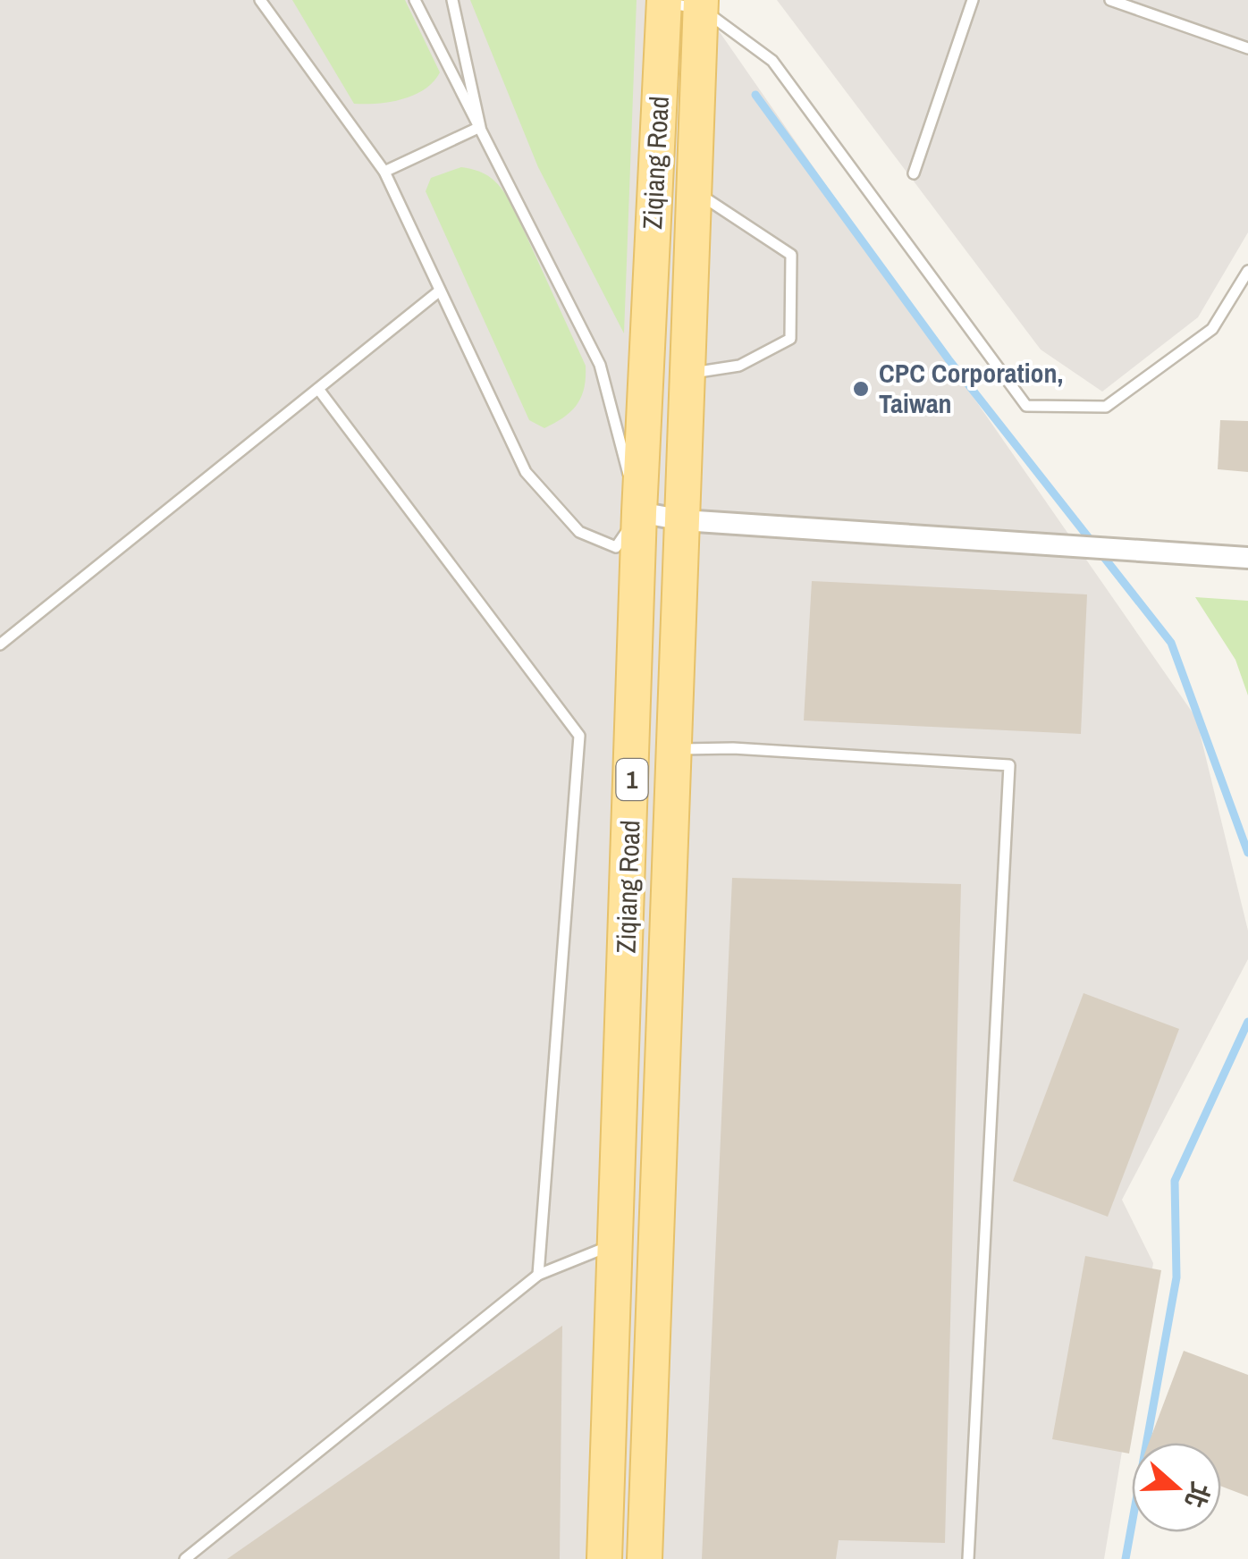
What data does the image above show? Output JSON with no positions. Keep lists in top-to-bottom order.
{
  "streets": {
    "main road": ["Ziqiang Road", "1"]
  },
  "places": ["CPC Corporation, Taiwan"],
  "north": "right"
}
